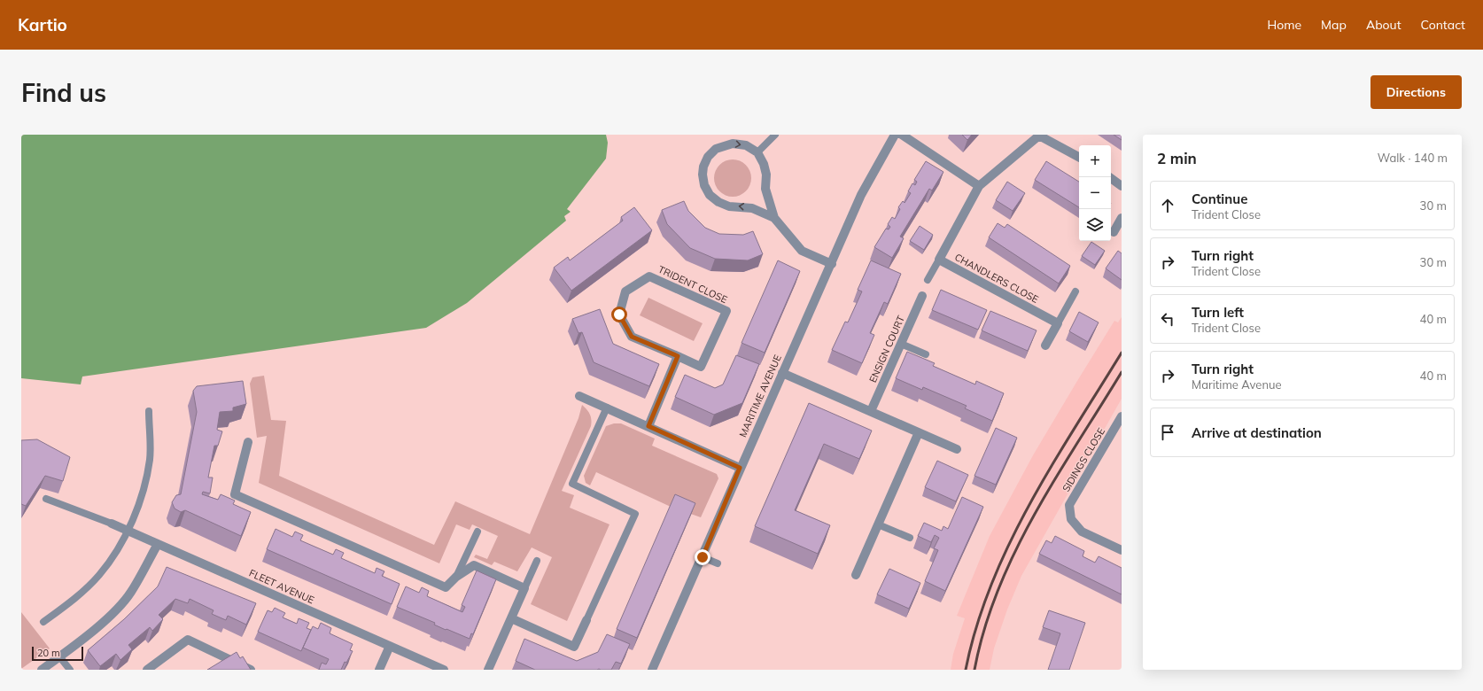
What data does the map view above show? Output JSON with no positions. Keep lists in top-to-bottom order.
{
  "streets": {
    "street": [
      "CHANDLERS CLOSE",
      "TRIDENT CLOSE",
      "ENSIGN COURT",
      "MARITIME AVENUE",
      "SIDINGS CLOSE",
      "FLEET AVENUE"
    ]
  },
  "scale_bar": "20 m",
  "page": {
    "header": "Kartio",
    "nav": [
      "Home",
      "Map",
      "About",
      "Contact"
    ],
    "buttons": "Directions",
    "title": "Find us",
    "heading": ["2 min", "Walk · 140 m"],
    "map_buttons": ["+", "−"],
    "list": [
      ["Continue", "Trident Close", "30 m"],
      ["Turn right", "Trident Close", "30 m"],
      ["Turn left", "Trident Close", "40 m"],
      ["Turn right", "Maritime Avenue", "40 m"],
      "Arrive at destination"
    ],
    "scale": "20 m"
  }
}
